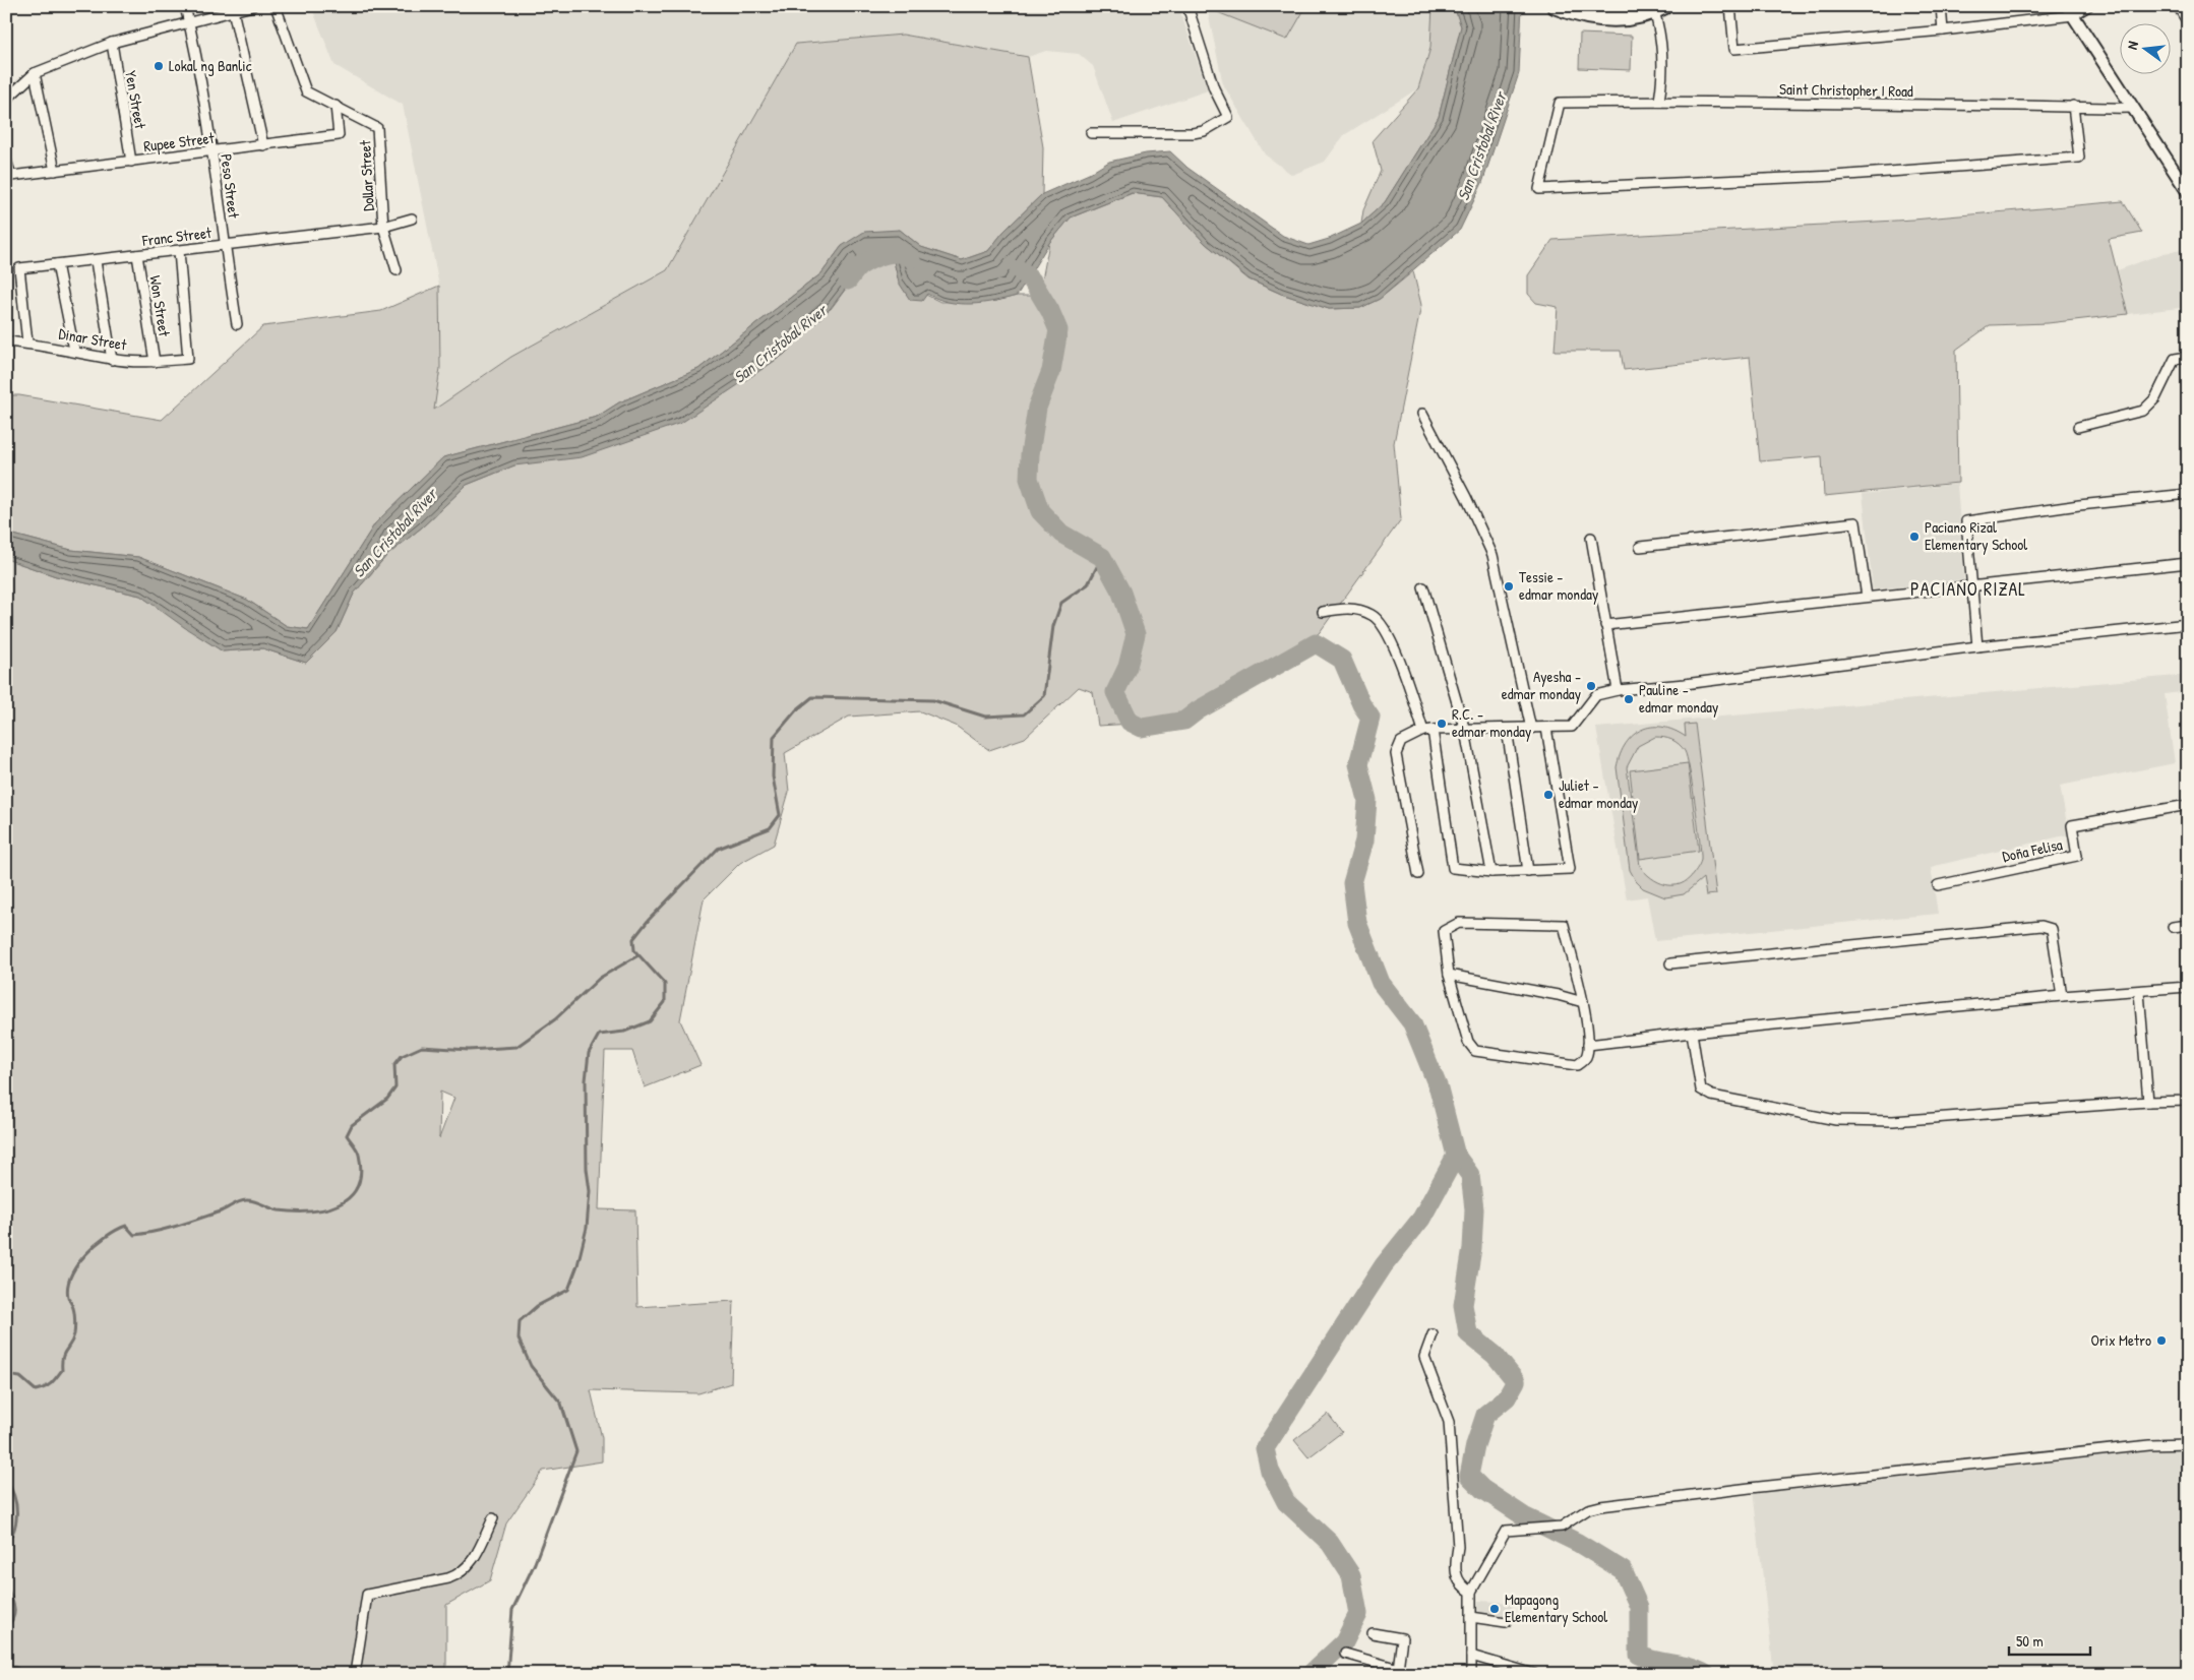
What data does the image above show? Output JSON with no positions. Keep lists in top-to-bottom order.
{
  "streets": {
    "street": [
      "Saint Christopher I Road",
      "Yen Street",
      "Rupee Street",
      "Dollar Street",
      "Peso Street",
      "Franc Street",
      "Won Street",
      "Dinar Street",
      "Doña Felisa"
    ]
  },
  "crossings": [
    ["Yen Street", "Rupee Street"],
    ["Rupee Street", "Dollar Street"],
    ["Rupee Street", "Peso Street"],
    ["Dollar Street", "Franc Street"],
    ["Peso Street", "Franc Street"],
    ["Franc Street", "Won Street"],
    ["Franc Street", "Dinar Street"],
    ["Won Street", "Dinar Street"]
  ],
  "districts": ["PACIANO RIZAL"],
  "water": ["San Cristobal River"],
  "places": [
    "Lokal ng Banlic",
    "Paciano Rizal Elementary School",
    "Tessie - edmar monday",
    "Ayesha - edmar monday",
    "Pauline - edmar monday",
    "R.C. - edmar monday",
    "Juliet - edmar monday",
    "Orix Metro",
    "Mapagong Elementary School"
  ],
  "scale_bar": "50 m",
  "north": "left"
}
